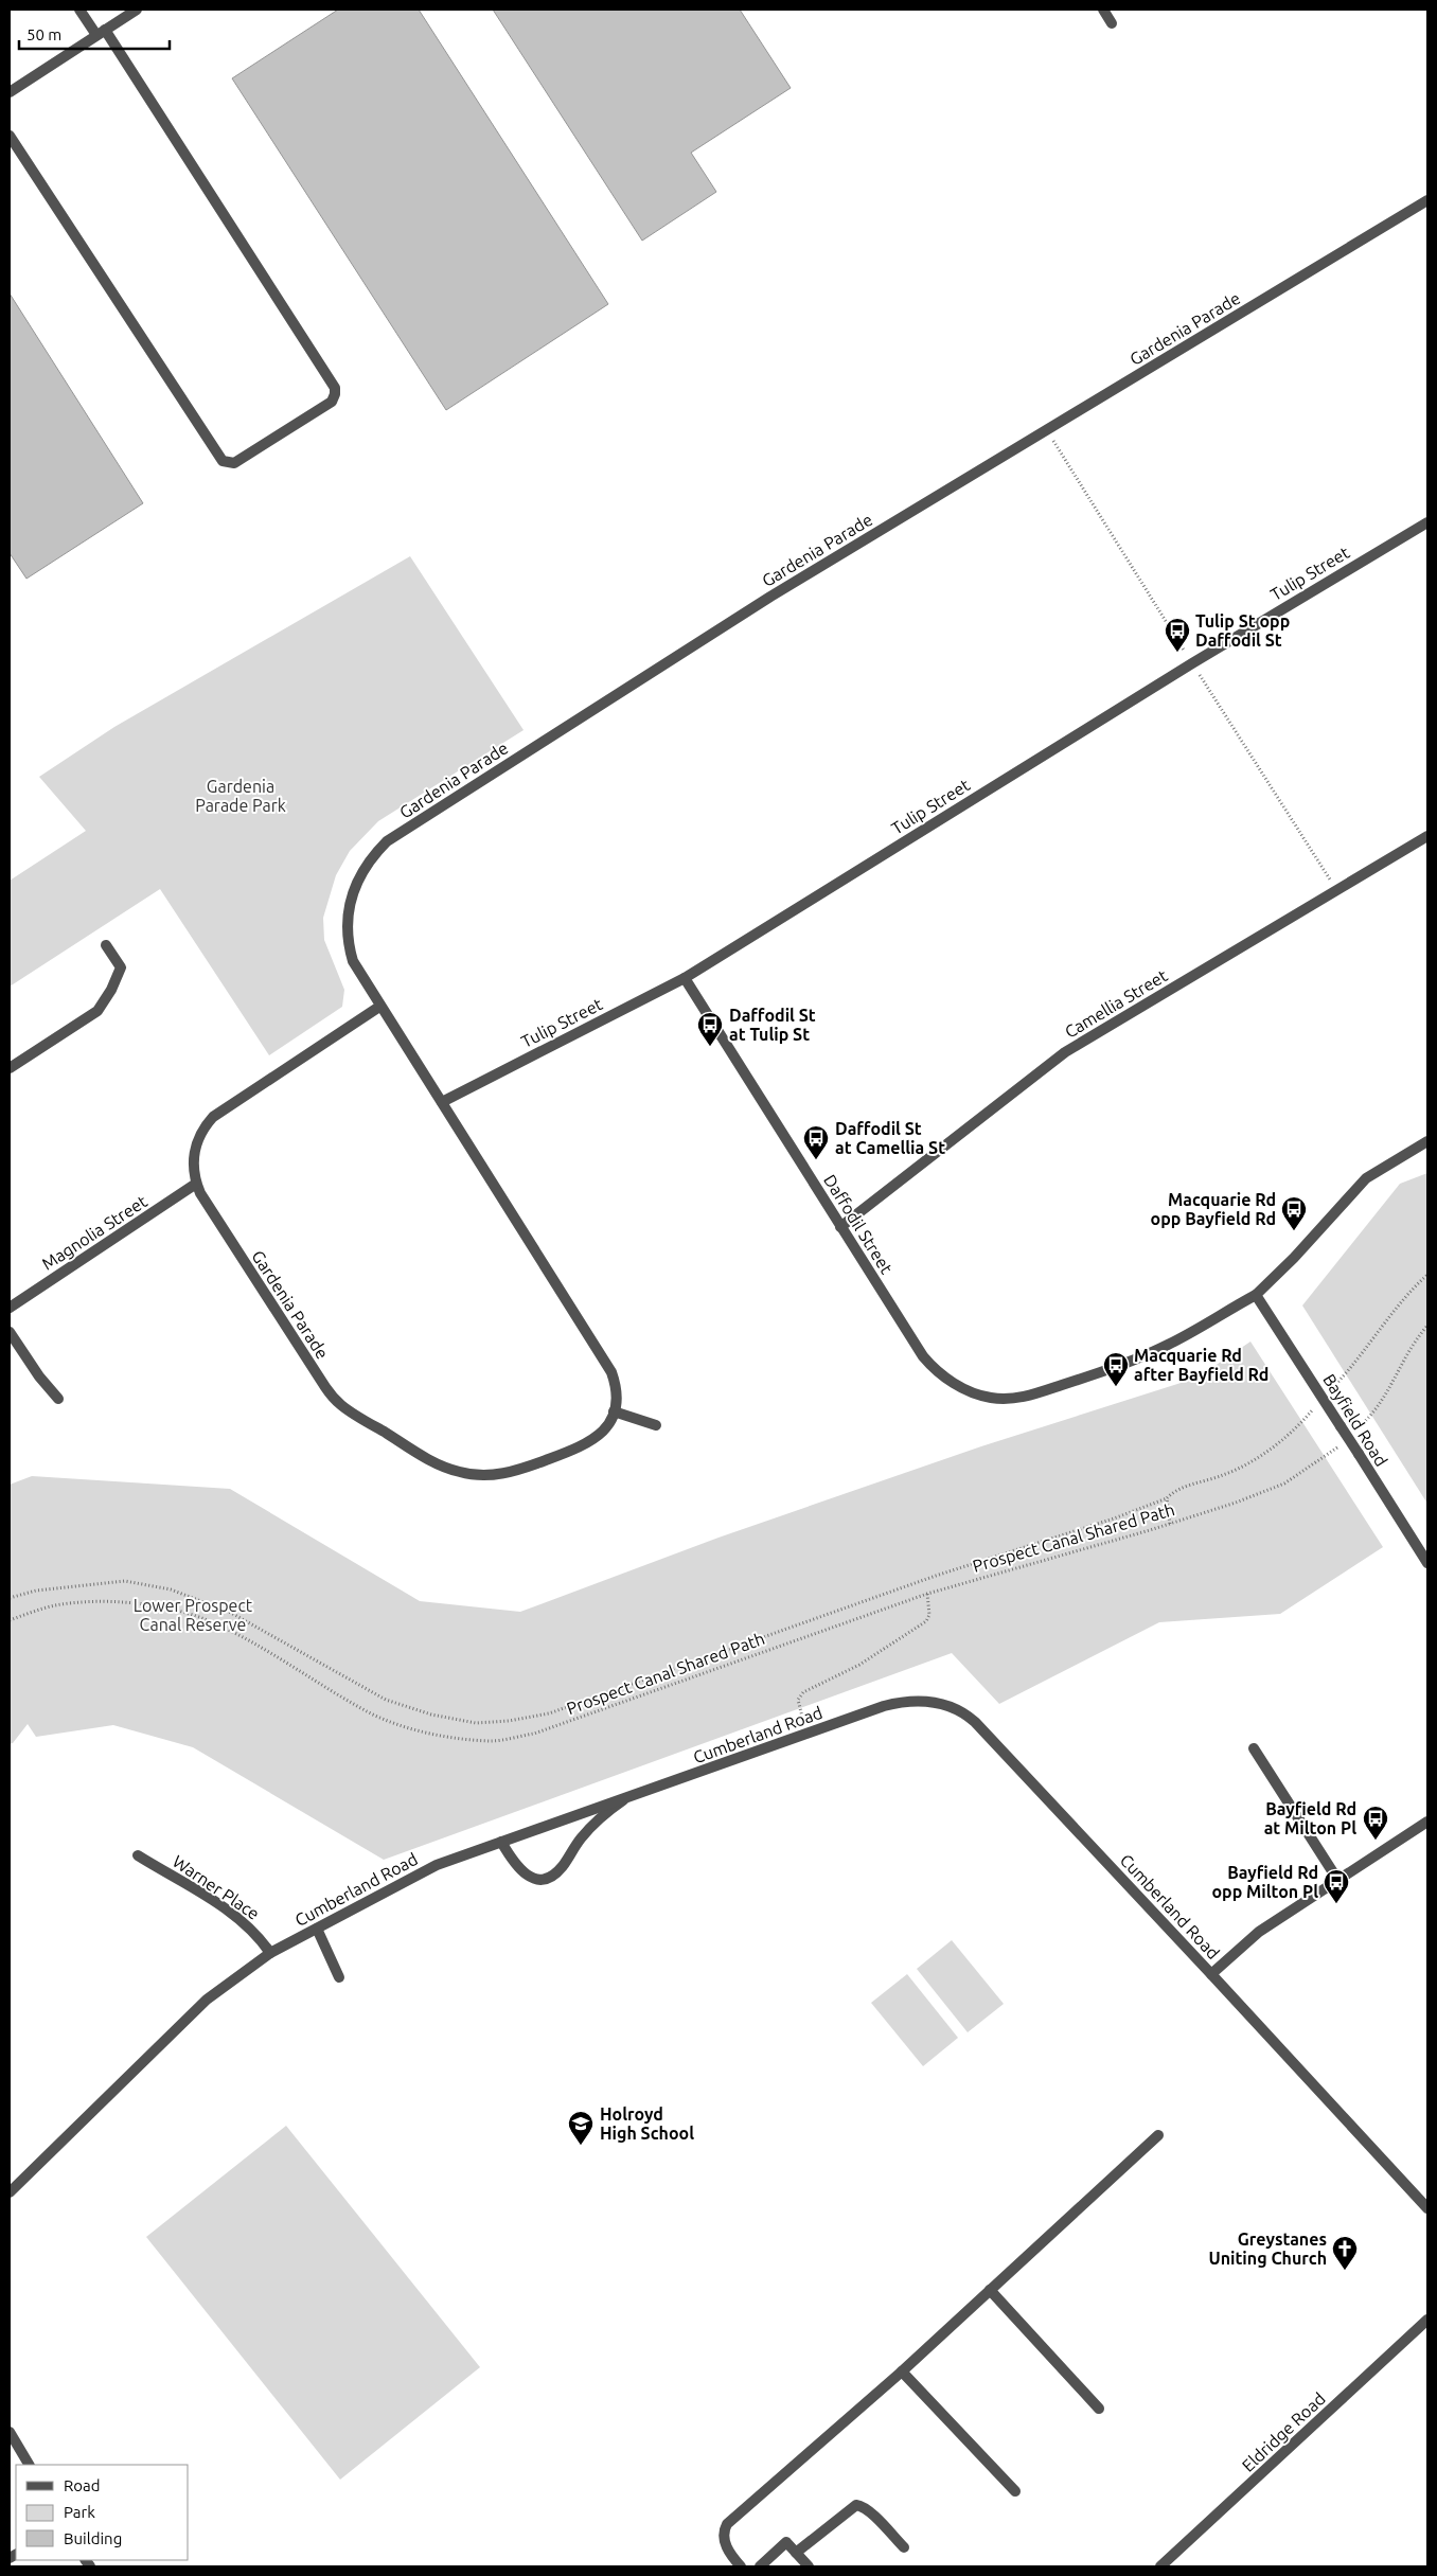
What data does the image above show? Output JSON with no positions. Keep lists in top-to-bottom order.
{
  "streets": {
    "street": [
      "Gardenia Parade",
      "Tulip Street",
      "Camellia Street",
      "Daffodil Street",
      "Magnolia Street",
      "Bayfield Road",
      "Cumberland Road",
      "Warner Place",
      "Eldridge Road"
    ],
    "path": ["Prospect Canal Shared Path"]
  },
  "crossings": [
    ["Gardenia Parade", "Tulip Street"],
    ["Gardenia Parade", "Magnolia Street"],
    ["Tulip Street", "Daffodil Street"],
    ["Camellia Street", "Daffodil Street"],
    ["Daffodil Street", "Bayfield Road"],
    ["Cumberland Road", "Warner Place"]
  ],
  "parks": ["Gardenia Parade Park", "Lower Prospect Canal Reserve"],
  "places": {
    "bus stop": [
      "Tulip St opp Daffodil St",
      "Daffodil St at Tulip St",
      "Daffodil St at Camellia St",
      "Macquarie Rd opp Bayfield Rd",
      "Macquarie Rd after Bayfield Rd",
      "Bayfield Rd at Milton Pl",
      "Bayfield Rd opp Milton Pl"
    ],
    "school or university": ["Holroyd High School"],
    "church": ["Greystanes Uniting Church"]
  },
  "legend": ["Road", "Park", "Building"],
  "scale_bar": "50 m"
}
